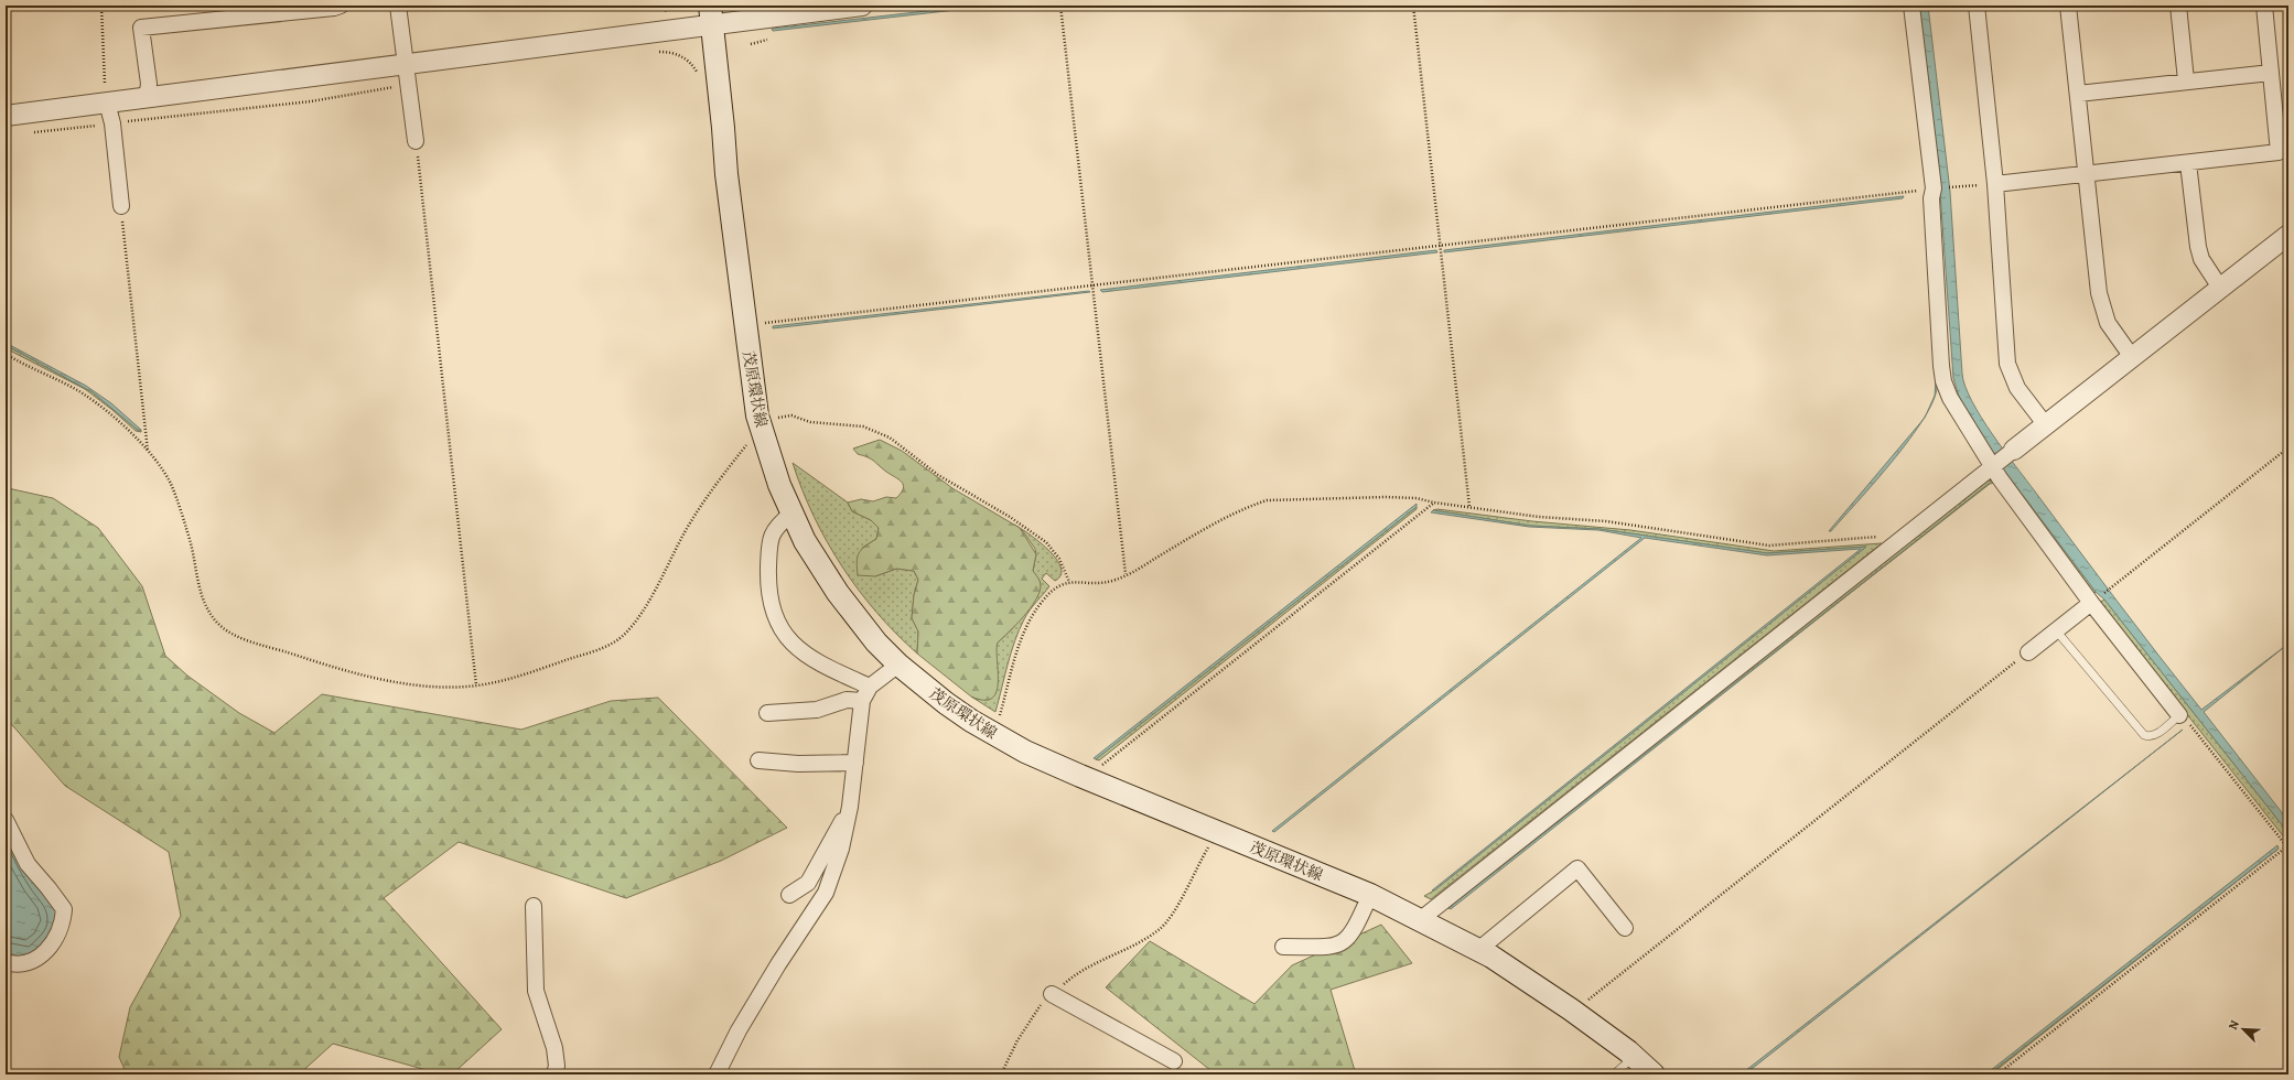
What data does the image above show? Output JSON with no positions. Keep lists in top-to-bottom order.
{
  "streets": {
    "main road": ["茂原環状線"]
  },
  "north": "top left"
}
